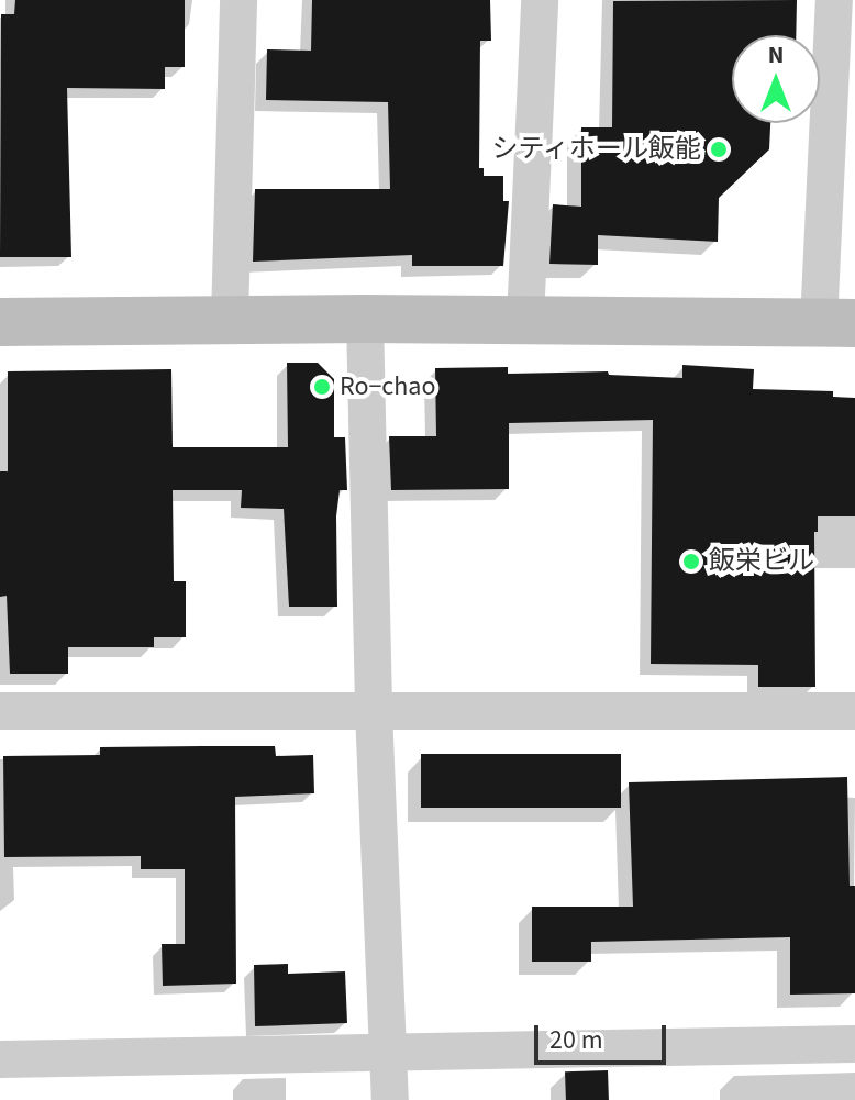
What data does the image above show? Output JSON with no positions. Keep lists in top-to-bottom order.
{
  "places": ["シティホール飯能", "Ro−chao", "飯栄ビル"],
  "scale_bar": "20 m",
  "north": "top"
}
